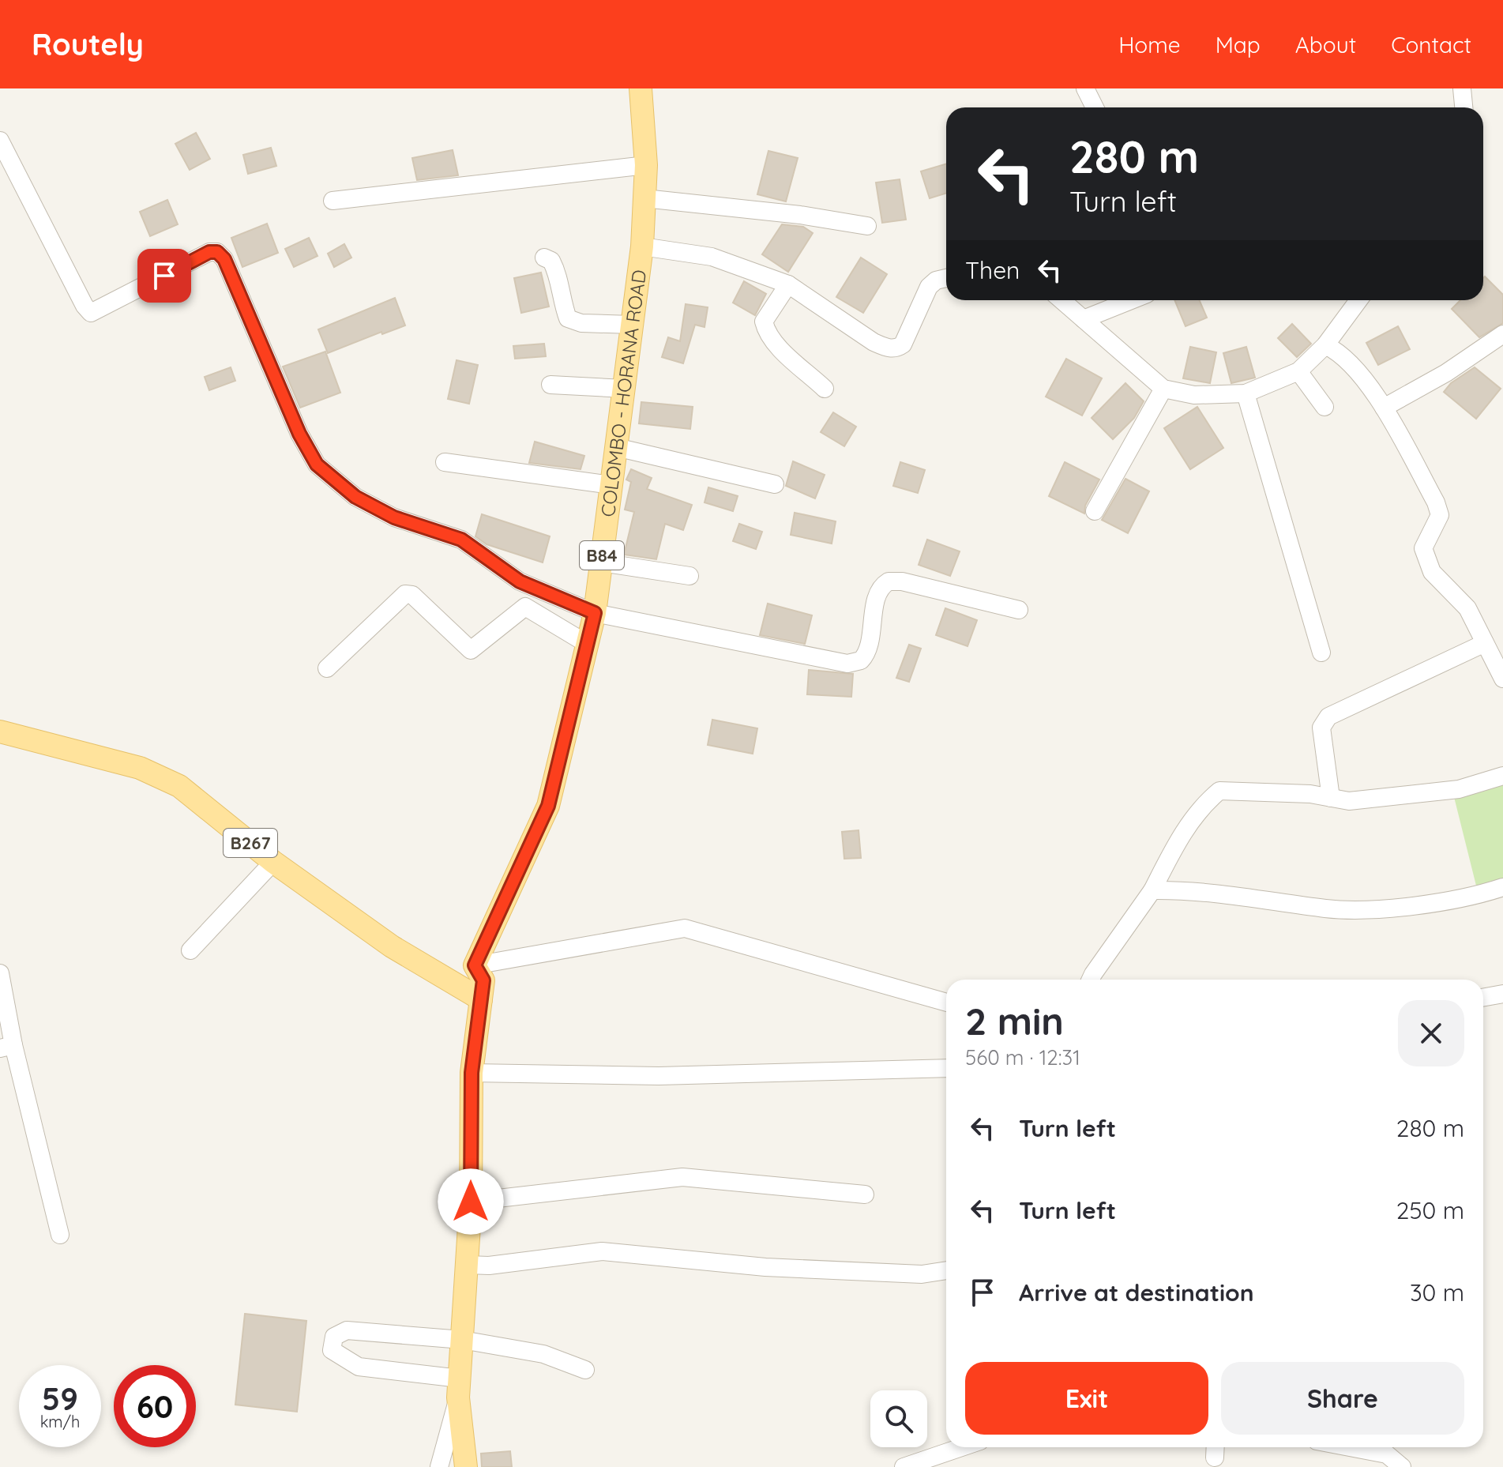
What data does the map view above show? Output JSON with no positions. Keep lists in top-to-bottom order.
{
  "streets": {
    "main road": ["COLOMBO - HORANA ROAD", "B84", "B267"]
  },
  "page": {
    "header": "Routely",
    "nav": [
      "Home",
      "Map",
      "About",
      "Contact"
    ],
    "turn": ["280 m", "Turn left"],
    "then": "Then",
    "heading": ["2 min", "560 m · 12:31"],
    "list": [
      {
        "name": "Turn left",
        "value": "280 m"
      },
      {
        "name": "Turn left",
        "value": "250 m"
      },
      {
        "name": "Arrive at destination",
        "value": "30 m"
      }
    ],
    "buttons": ["Exit", "Share"],
    "speed": "59 km/h",
    "limit": "60"
  }
}
